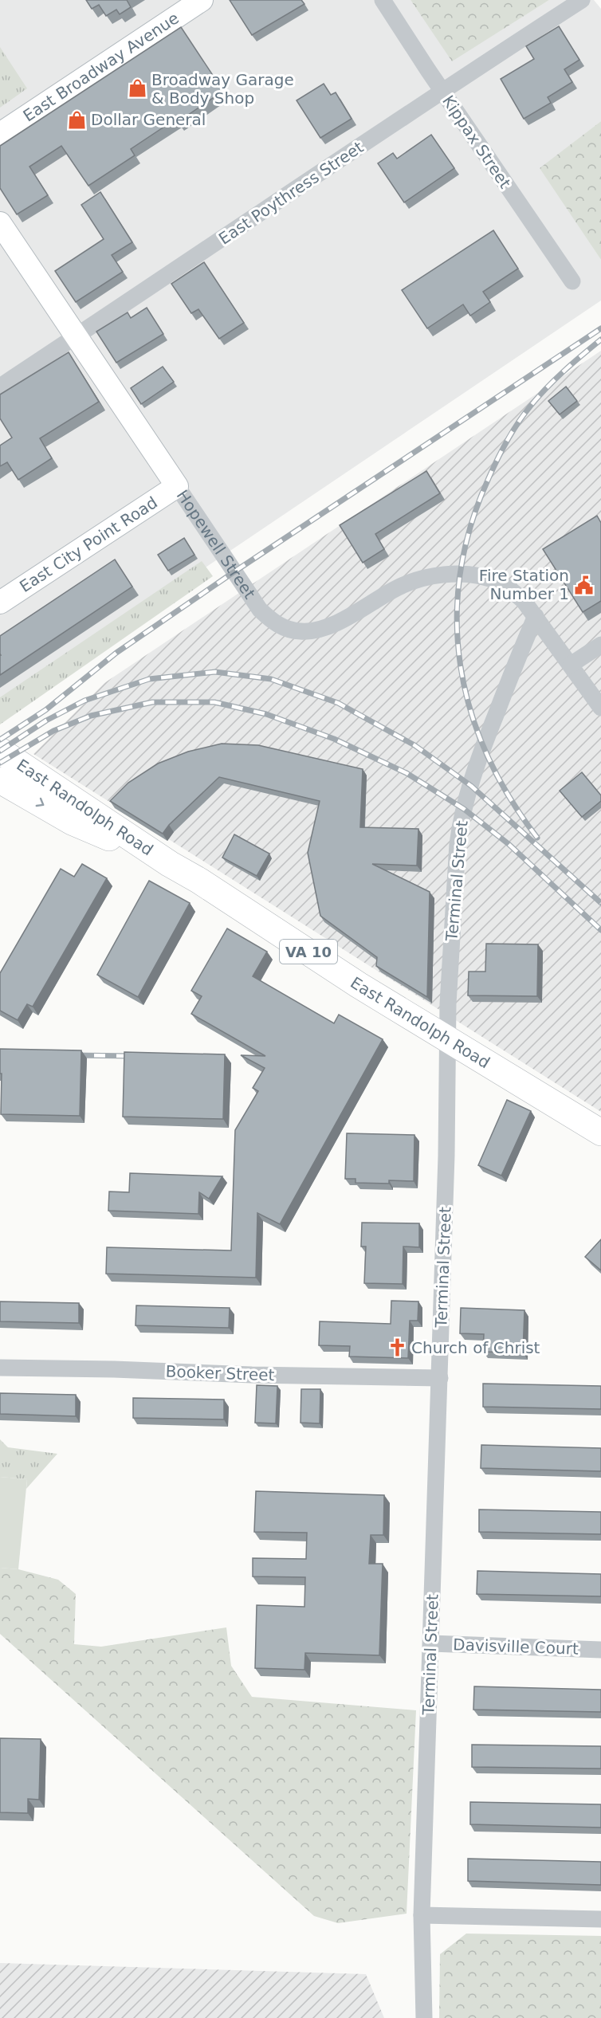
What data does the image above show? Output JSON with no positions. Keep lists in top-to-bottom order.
{
  "streets": {
    "highway": ["East Randolph Road", "VA 10"],
    "street": [
      "East Broadway Avenue",
      "Kippax Street",
      "East Poythress Street",
      "East City Point Road",
      "Hopewell Street",
      "Terminal Street",
      "Booker Street",
      "Davisville Court"
    ]
  },
  "crossings": [
    ["Kippax Street", "East Poythress Street"],
    ["East Poythress Street", "Hopewell Street"],
    ["East City Point Road", "Hopewell Street"],
    ["Hopewell Street", "Terminal Street"],
    ["East Randolph Road", "Terminal Street"],
    ["Terminal Street", "Booker Street"],
    ["Terminal Street", "Davisville Court"]
  ],
  "places": {
    "shop": ["Broadway Garage & Body Shop", "Dollar General"],
    "public building": ["Fire Station Number 1"],
    "church": ["Church of Christ"]
  }
}
